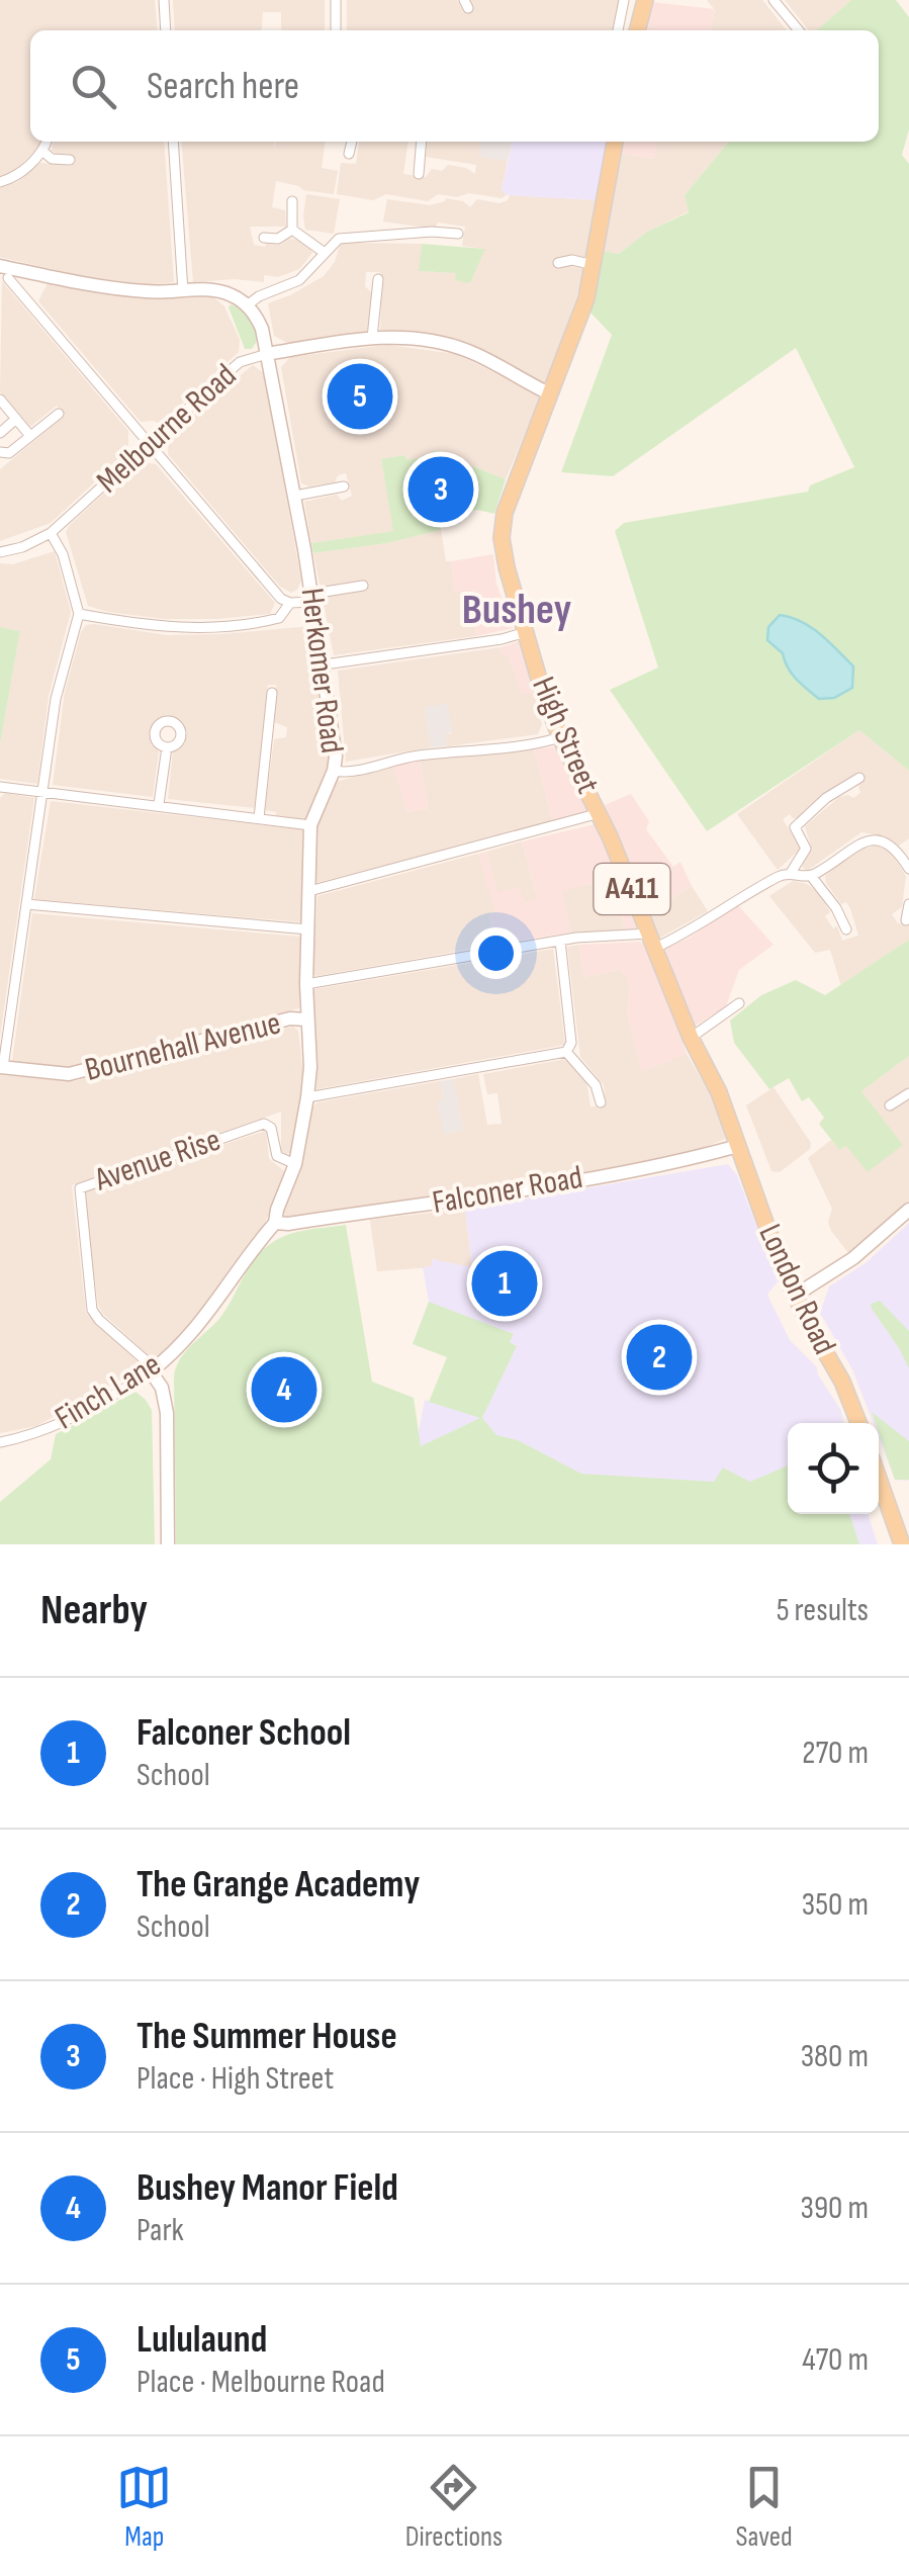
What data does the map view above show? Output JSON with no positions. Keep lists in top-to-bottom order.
{
  "streets": {
    "main road": ["High Street", "A411", "London Road"],
    "street": [
      "Melbourne Road",
      "Herkomer Road",
      "Bournehall Avenue",
      "Avenue Rise",
      "Falconer Road",
      "Finch Lane"
    ]
  },
  "crossings": [
    ["Melbourne Road", "Herkomer Road"],
    ["Melbourne Road", "High Street"],
    ["Herkomer Road", "Bournehall Avenue"],
    ["Herkomer Road", "Avenue Rise"],
    ["Herkomer Road", "Falconer Road"],
    ["Herkomer Road", "Finch Lane"],
    ["High Street", "Falconer Road"],
    ["High Street", "London Road"],
    ["Avenue Rise", "Finch Lane"],
    ["Falconer Road", "London Road"],
    ["Falconer Road", "Finch Lane"]
  ],
  "districts": ["Bushey"],
  "page": {
    "search": "Search here",
    "pins": [
      "5",
      "3",
      "1",
      "2",
      "4"
    ],
    "heading": ["Nearby", "5 results"],
    "list": [
      {
        "mark": "1",
        "name": "Falconer School",
        "note": "School",
        "value": "270 m"
      },
      {
        "mark": "2",
        "name": "The Grange Academy",
        "note": "School",
        "value": "350 m"
      },
      {
        "mark": "3",
        "name": "The Summer House",
        "note": "Place · High Street",
        "value": "380 m"
      },
      {
        "mark": "4",
        "name": "Bushey Manor Field",
        "note": "Park",
        "value": "390 m"
      },
      {
        "mark": "5",
        "name": "Lululaund",
        "note": "Place · Melbourne Road",
        "value": "470 m"
      }
    ],
    "nav": ["Map", "Directions", "Saved"]
  }
}
